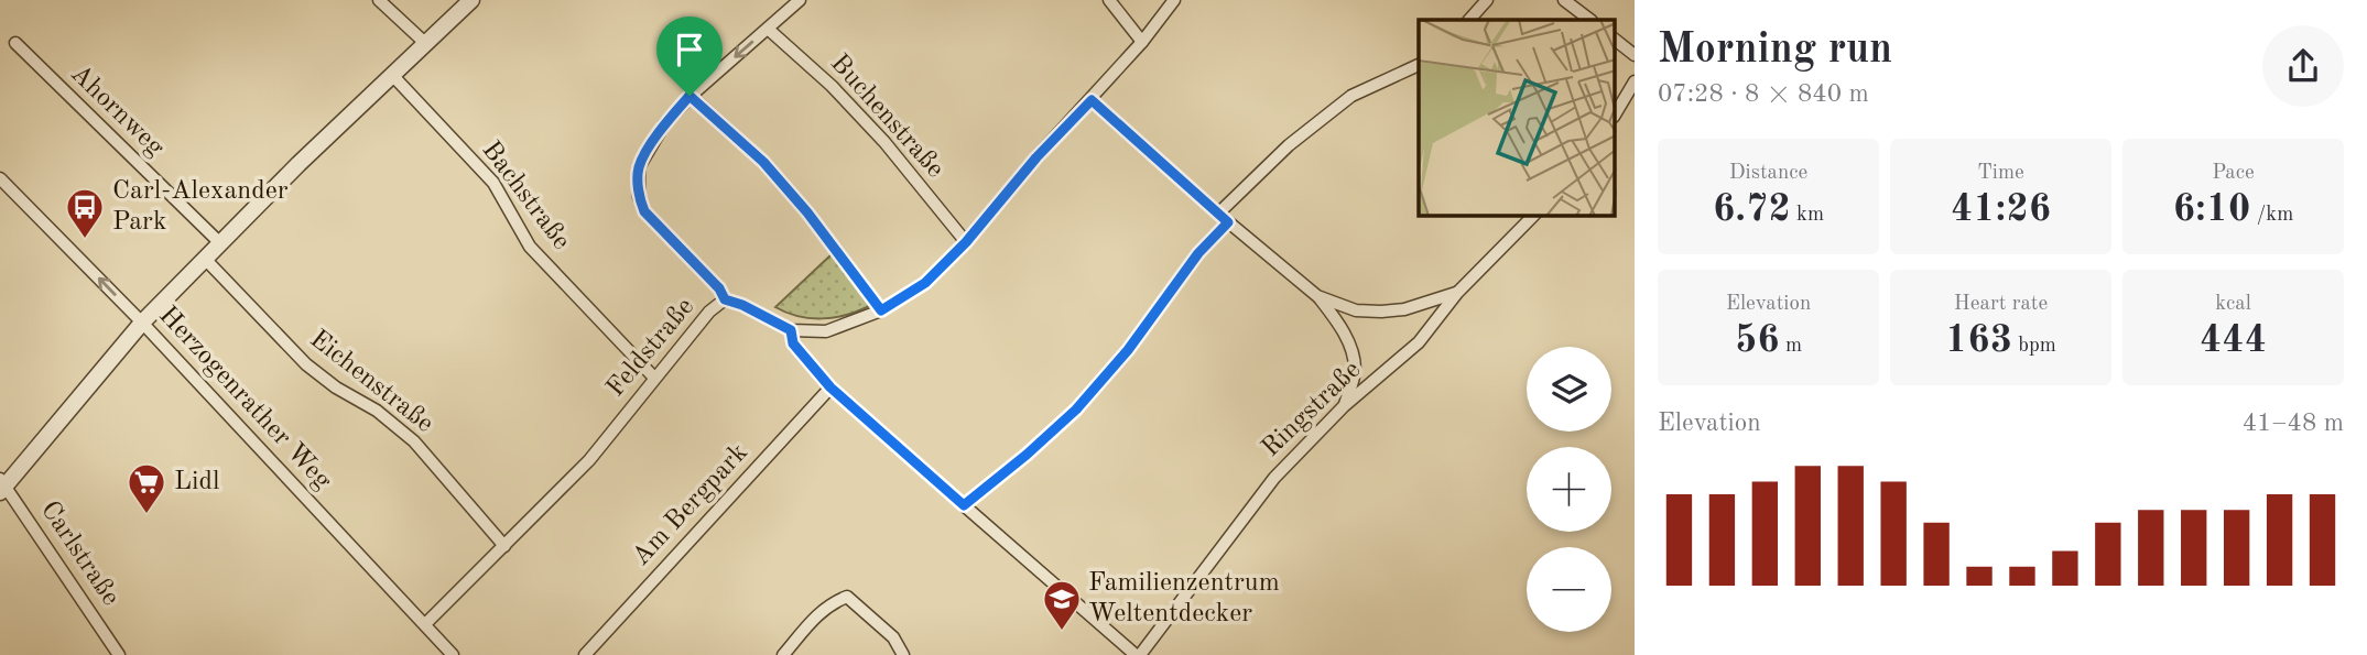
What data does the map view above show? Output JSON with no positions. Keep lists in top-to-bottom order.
{
  "streets": {
    "street": [
      "Ahornweg",
      "Buchenstraße",
      "Bachstraße",
      "Feldstraße",
      "Eichenstraße",
      "Herzogenrather Weg",
      "Ringstraße",
      "Am Bergpark",
      "Carlstraße"
    ]
  },
  "crossings": [
    ["Buchenstraße", "Feldstraße"],
    ["Bachstraße", "Feldstraße"],
    ["Feldstraße", "Eichenstraße"],
    ["Feldstraße", "Herzogenrather Weg"],
    ["Feldstraße", "Ringstraße"],
    ["Ringstraße", "Am Bergpark"]
  ],
  "places": {
    "bus stop": ["Carl-Alexander Park"],
    "supermarket": ["Lidl"],
    "school or university": ["Familienzentrum Weltentdecker"]
  },
  "page": {
    "heading": ["Morning run", "07:28 · 8 × 840 m"],
    "stats": [
      ["Distance", "6.72 km"],
      ["Time", "41:26"],
      ["Pace", "6:10 /km"],
      ["Elevation", "56 m"],
      ["Heart rate", "163 bpm"],
      ["kcal", "444"]
    ],
    "map_buttons": ["+", "−"],
    "chart": ["Elevation", "41–48 m"]
  }
}
